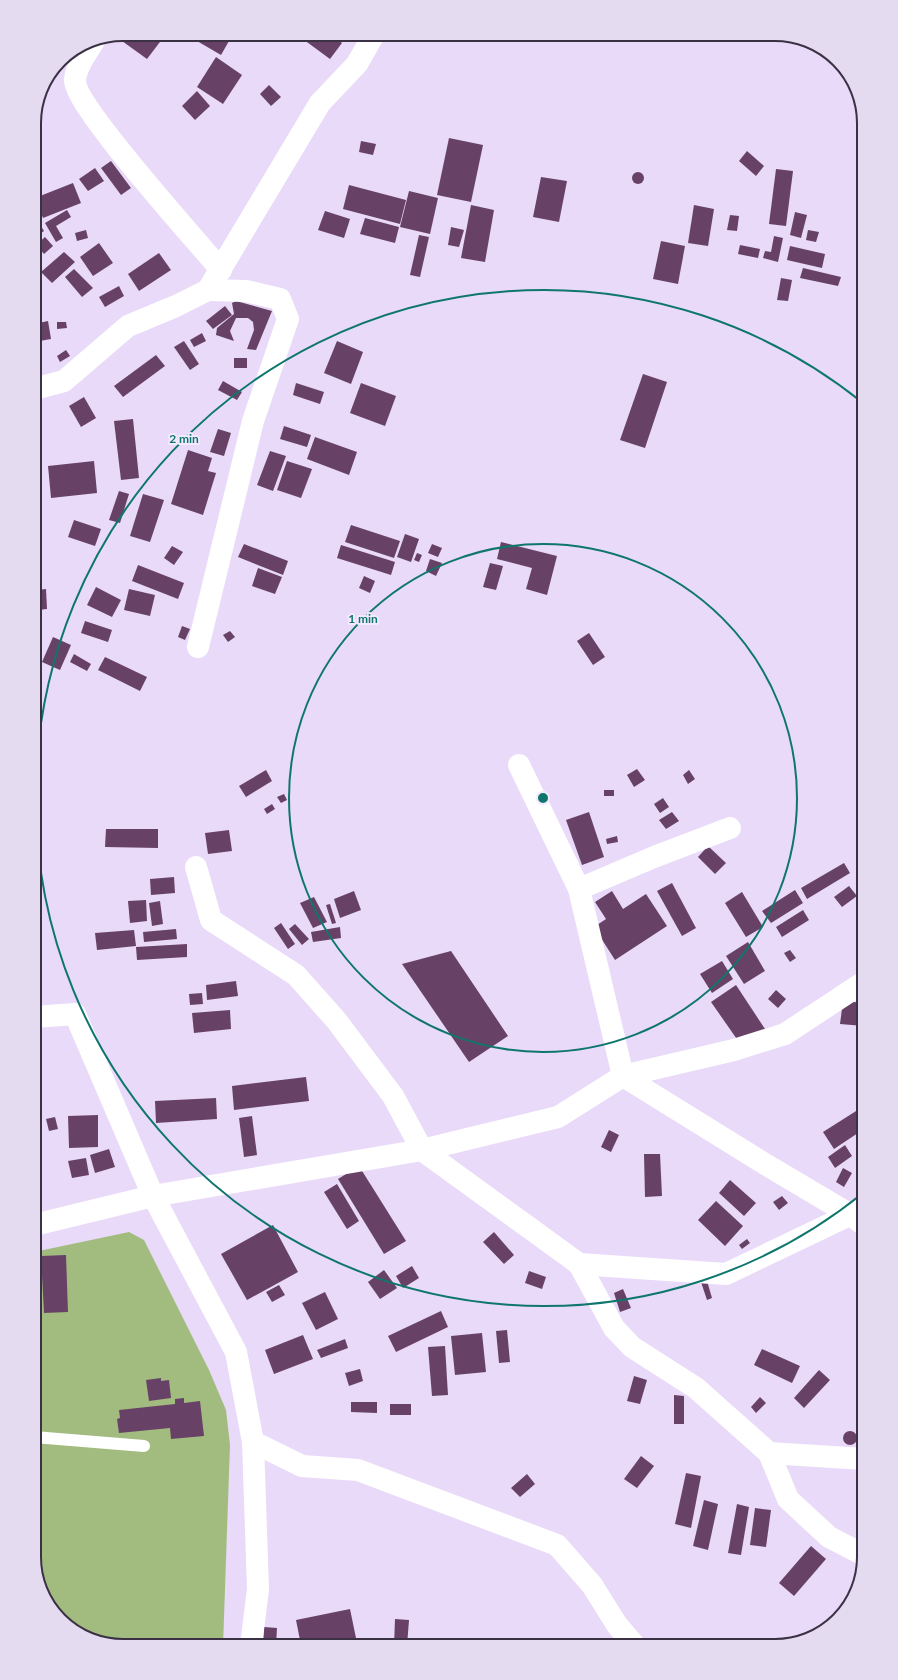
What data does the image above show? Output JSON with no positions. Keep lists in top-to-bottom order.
{
  "rings": ["2 min", "1 min"]
}
